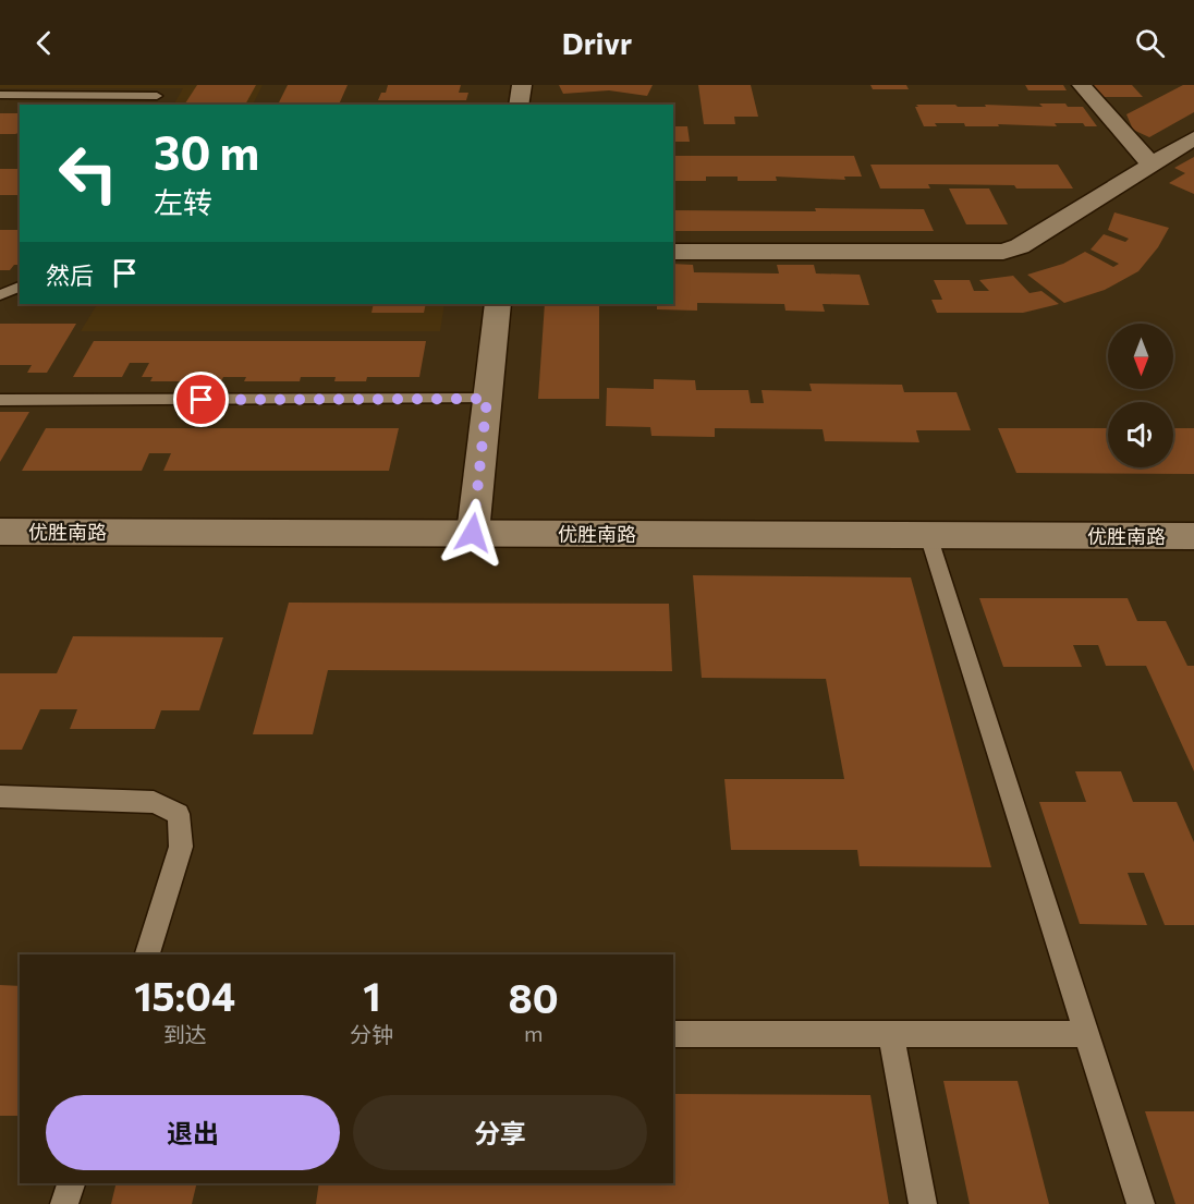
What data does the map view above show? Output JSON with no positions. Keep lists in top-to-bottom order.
{
  "streets": {
    "street": ["优胜南路"]
  },
  "north": "bottom",
  "page": {
    "header": "Drivr",
    "turn": ["30 m", "左转"],
    "then": "然后",
    "eta": [
      "15:04",
      "到达",
      "1",
      "分钟",
      "80",
      "m"
    ],
    "buttons": ["退出", "分享"]
  }
}
